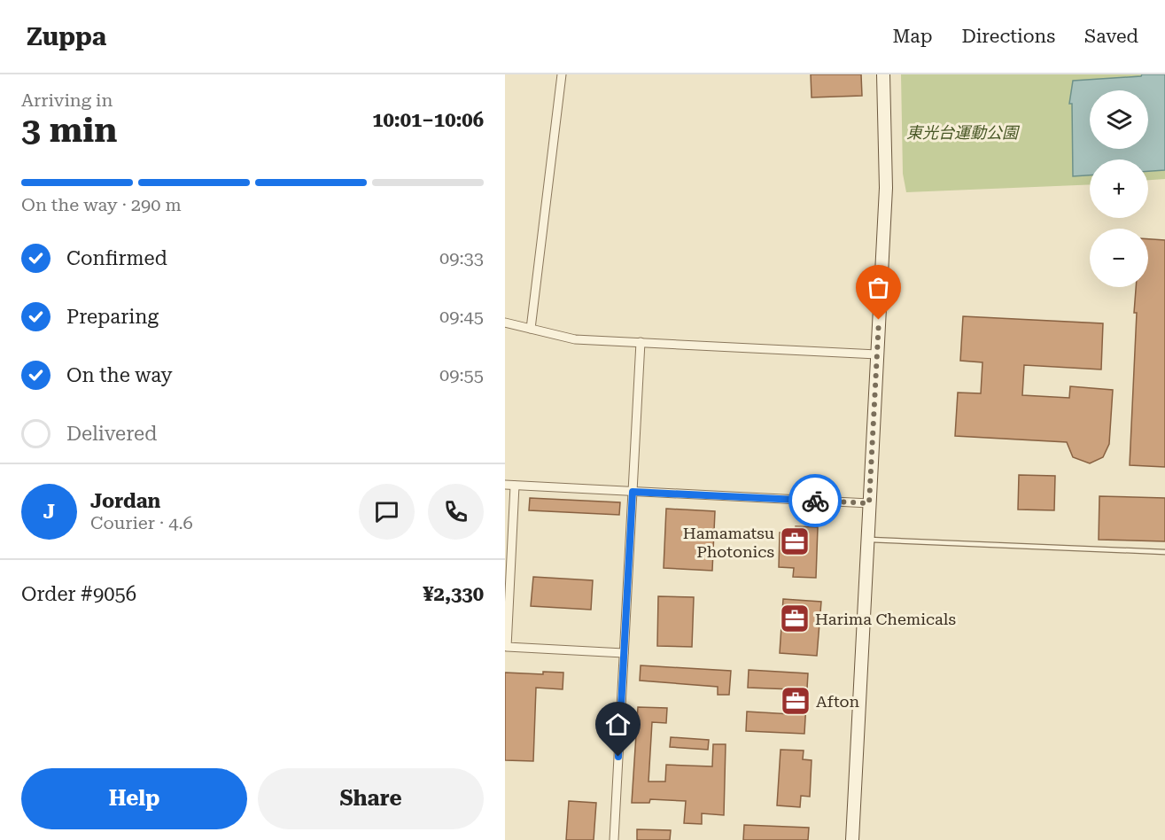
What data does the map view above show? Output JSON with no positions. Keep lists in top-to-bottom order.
{
  "parks": ["東光台運動公園"],
  "places": {
    "office": ["Hamamatsu Photonics", "Harima Chemicals", "Afton"]
  },
  "page": {
    "header": "Zuppa",
    "nav": ["Map", "Directions", "Saved"],
    "heading": ["3 min", "Arriving in", "10:01–10:06"],
    "panel": [
      "Jordan",
      "Courier · 4.6",
      "Order #9056",
      "¥2,330"
    ],
    "map_buttons": ["+", "−"],
    "bar": "On the way · 290 m",
    "list": [
      ["Confirmed", "09:33"],
      ["Preparing", "09:45"],
      ["On the way", "09:55"],
      "Delivered"
    ],
    "round": "J",
    "buttons": ["Help", "Share"]
  }
}
